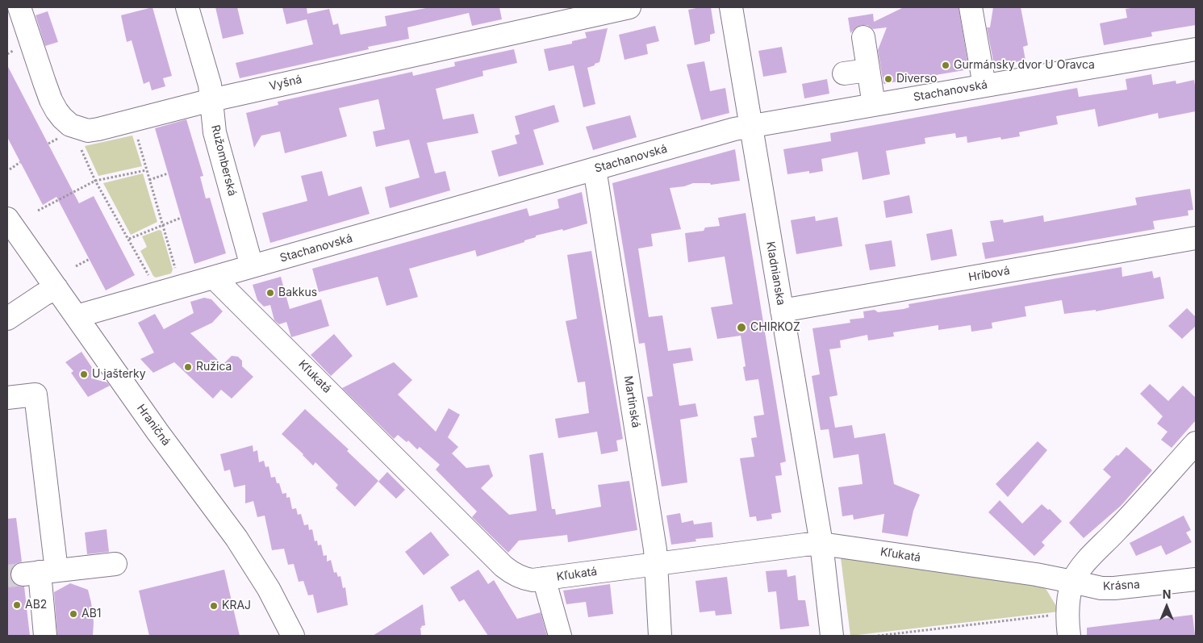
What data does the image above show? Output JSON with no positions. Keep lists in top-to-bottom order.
{
  "streets": {
    "street": [
      "Vyšná",
      "Stachanovská",
      "Ružomberská",
      "Kladnianska",
      "Hríbová",
      "Kľukatá",
      "Martinská",
      "Hraničná",
      "Krásna"
    ]
  },
  "crossings": [
    ["Vyšná", "Ružomberská"],
    ["Stachanovská", "Ružomberská"],
    ["Stachanovská", "Kladnianska"],
    ["Stachanovská", "Kľukatá"],
    ["Stachanovská", "Martinská"],
    ["Stachanovská", "Hraničná"],
    ["Kladnianska", "Hríbová"],
    ["Kladnianska", "Kľukatá"],
    ["Kľukatá", "Martinská"],
    ["Kľukatá", "Krásna"]
  ],
  "places": [
    "Gurmánsky dvor U Oravca",
    "Diverso",
    "Bakkus",
    "CHIRKOZ",
    "Ružica",
    "U jašterky",
    "AB2",
    "KRAJ",
    "AB1"
  ],
  "north": "top"
}
